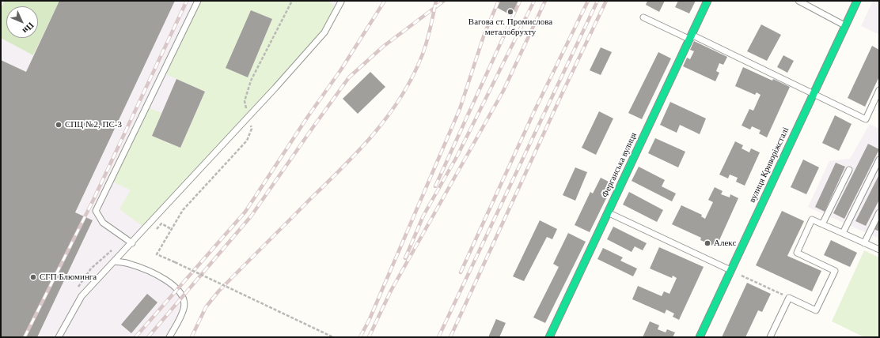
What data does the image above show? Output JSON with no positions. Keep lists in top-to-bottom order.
{
  "streets": {
    "main road": ["Ферганська вулиця", "вулиця Криворіжсталі"]
  },
  "places": [
    "Вагова ст. Промислова металобрухту",
    "СПЦ №2, ПС-3",
    "Алекс",
    "СГП Блюминга"
  ],
  "north": "bottom right"
}
